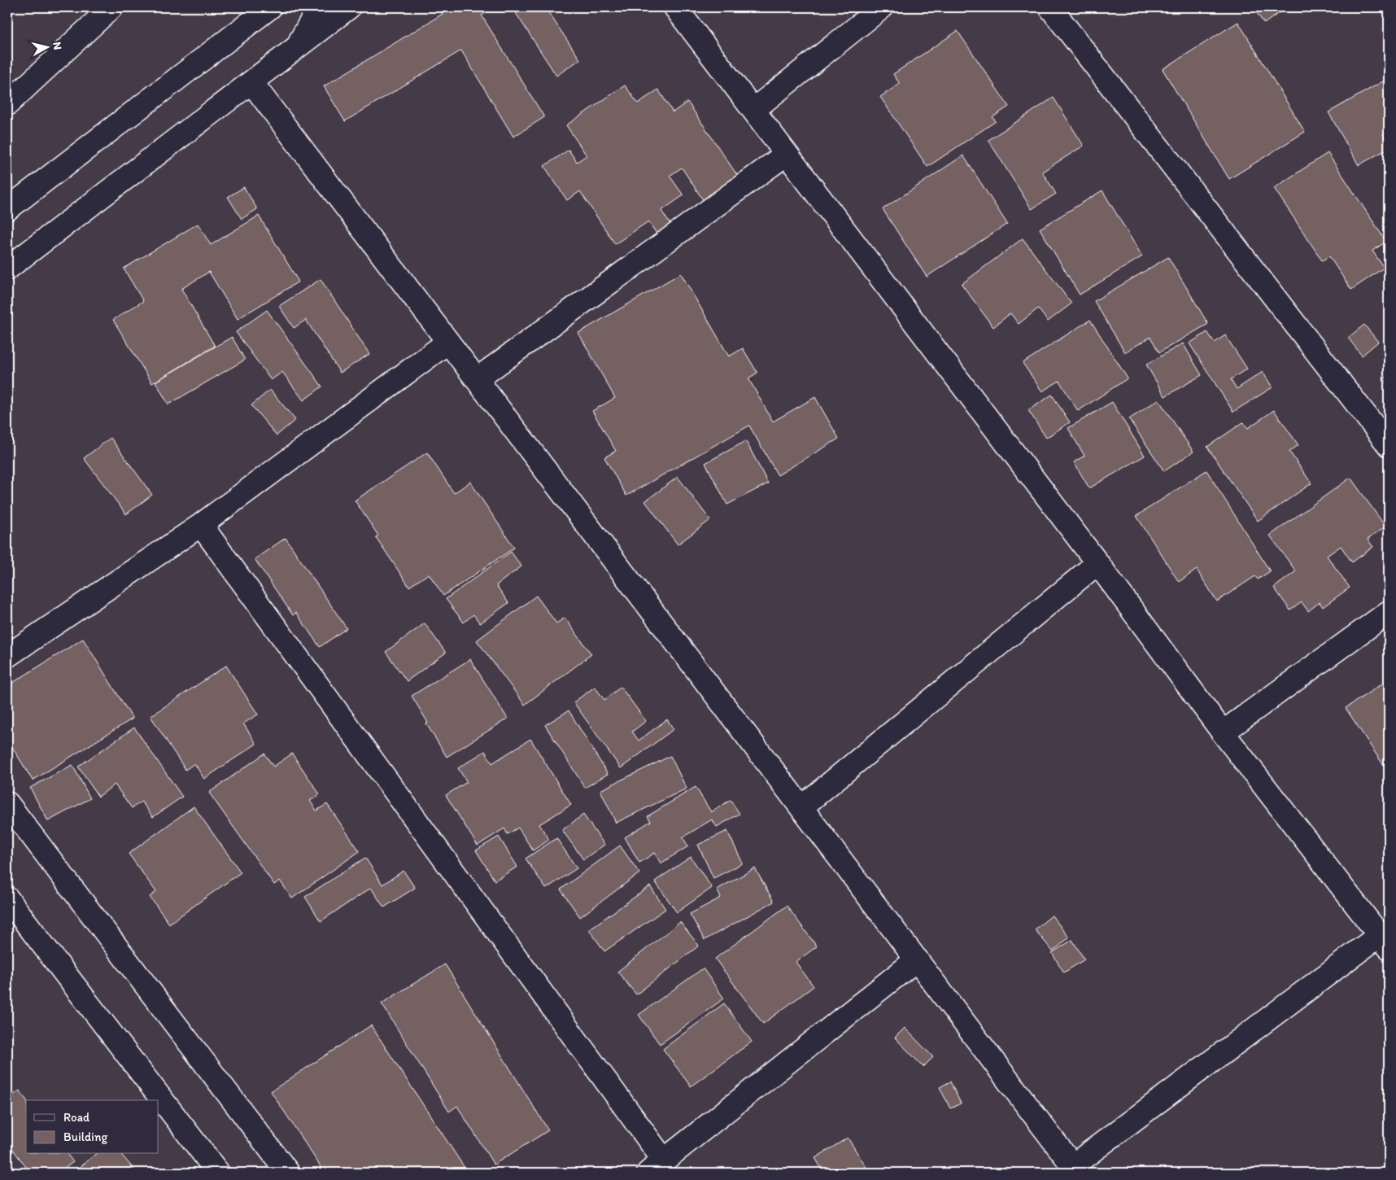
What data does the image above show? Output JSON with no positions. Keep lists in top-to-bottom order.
{
  "legend": ["Road", "Building"],
  "north": "right"
}
